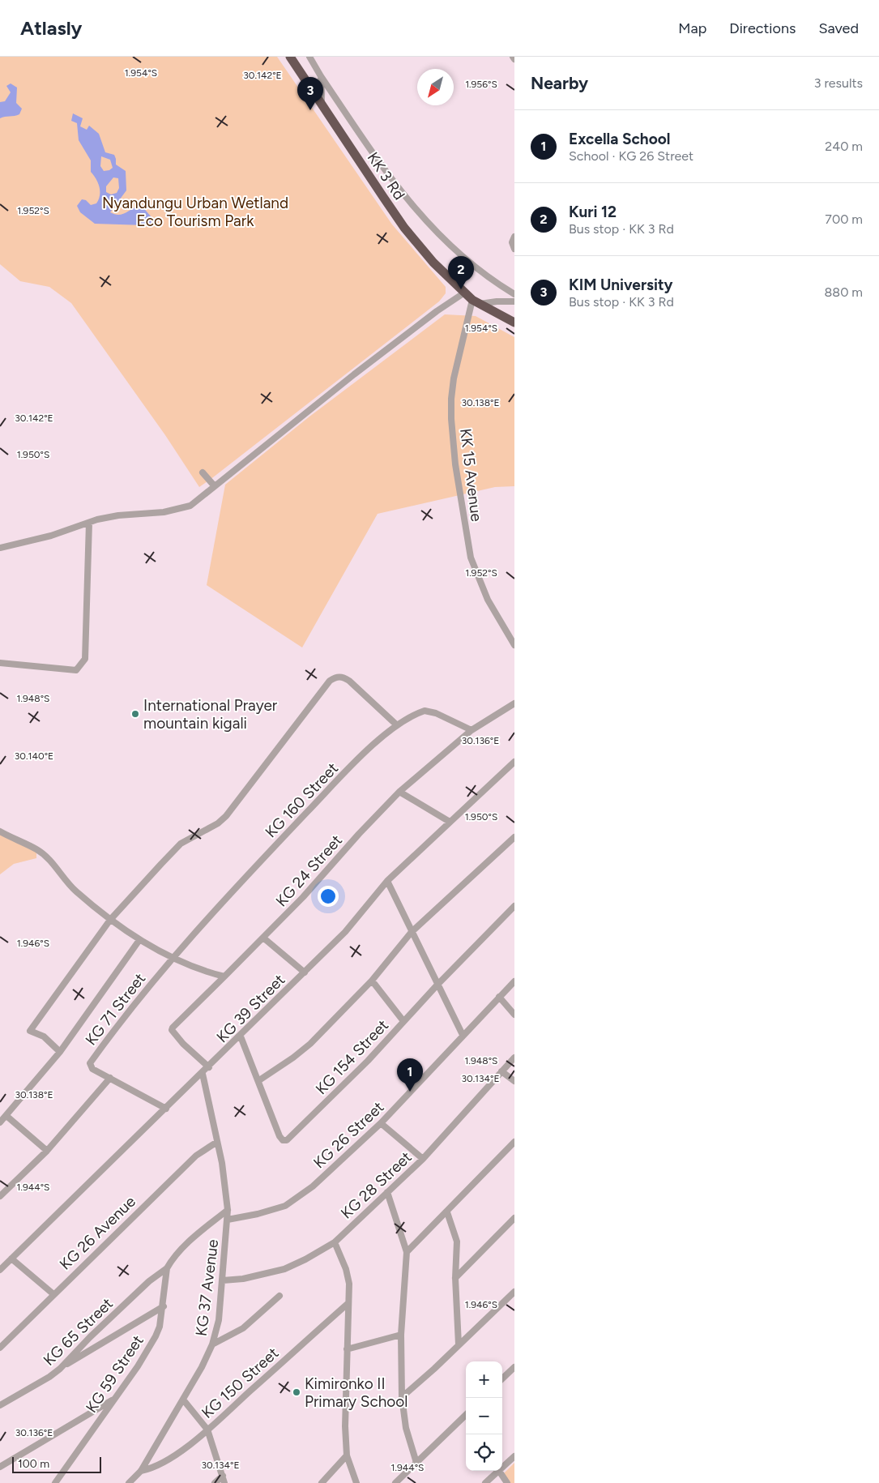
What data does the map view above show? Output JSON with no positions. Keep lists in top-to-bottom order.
{
  "streets": {
    "highway": ["KK 3 Rd"],
    "street": [
      "KK 15 Avenue",
      "KG 160 Street",
      "KG 24 Street",
      "KG 39 Street",
      "KG 71 Street",
      "KG 154 Street",
      "KG 26 Street",
      "KG 28 Street",
      "KG 26 Avenue",
      "KG 37 Avenue",
      "KG 65 Street",
      "KG 59 Street",
      "KG 150 Street"
    ]
  },
  "crossings": [
    ["KK 3 Rd", "KK 15 Avenue"],
    ["KG 160 Street", "KG 24 Street"],
    ["KG 160 Street", "KG 71 Street"],
    ["KG 24 Street", "KG 39 Street"],
    ["KG 39 Street", "KG 71 Street"],
    ["KG 39 Street", "KG 154 Street"],
    ["KG 39 Street", "KG 37 Avenue"],
    ["KG 26 Street", "KG 37 Avenue"],
    ["KG 28 Street", "KG 37 Avenue"],
    ["KG 26 Avenue", "KG 37 Avenue"],
    ["KG 37 Avenue", "KG 65 Street"],
    ["KG 37 Avenue", "KG 150 Street"],
    ["KG 65 Street", "KG 59 Street"]
  ],
  "parks": ["Nyandungu Urban Wetland Eco Tourism Park"],
  "places": ["International Prayer mountain kigali", "Kimironko II Primary School"],
  "scale_bar": "100 m",
  "north": "bottom left",
  "page": {
    "header": "Atlasly",
    "nav": ["Map", "Directions", "Saved"],
    "heading": ["Nearby", "3 results"],
    "pins": ["3", "2", "1"],
    "list": [
      {
        "mark": "1",
        "name": "Excella School",
        "note": "School · KG 26 Street",
        "value": "240 m"
      },
      {
        "mark": "2",
        "name": "Kuri 12",
        "note": "Bus stop · KK 3 Rd",
        "value": "700 m"
      },
      {
        "mark": "3",
        "name": "KIM University",
        "note": "Bus stop · KK 3 Rd",
        "value": "880 m"
      }
    ],
    "map_buttons": ["+", "−"],
    "scale": "100 m"
  },
  "coordinates": [
    "1.954°S",
    "30.142°E",
    "1.956°S",
    "1.952°S",
    "30.138°E",
    "1.950°S",
    "1.948°S",
    "30.136°E",
    "30.140°E",
    "1.946°S",
    "30.134°E",
    "1.944°S"
  ]
}
